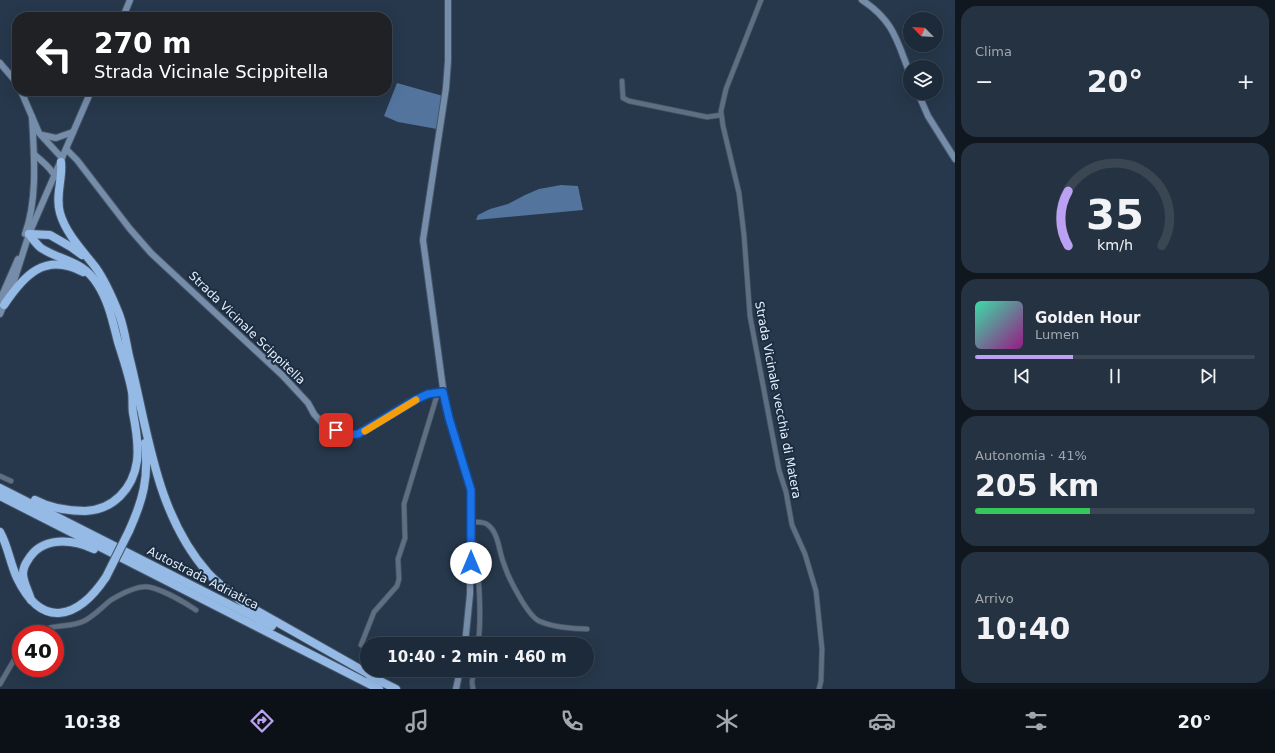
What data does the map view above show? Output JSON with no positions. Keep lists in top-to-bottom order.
{
  "streets": {
    "highway": ["Autostrada Adriatica"],
    "street": ["Strada Vicinale Scippitella", "Strada Vicinale vecchia di Matera"]
  },
  "north": "top left",
  "page": {
    "tile": [
      "Clima",
      ["Autonomia · 41%", "205 km"],
      ["Arrivo", "10:40"]
    ],
    "turn": ["270 m", "Strada Vicinale Scippitella"],
    "heat": ["−", "20°", "+"],
    "song": ["Golden Hour", "Lumen"],
    "limit": "40",
    "trip": "10:40 · 2 min · 460 m",
    "tabs": ["10:38", "20°"],
    "gauge": ["35", "km/h"]
  }
}
